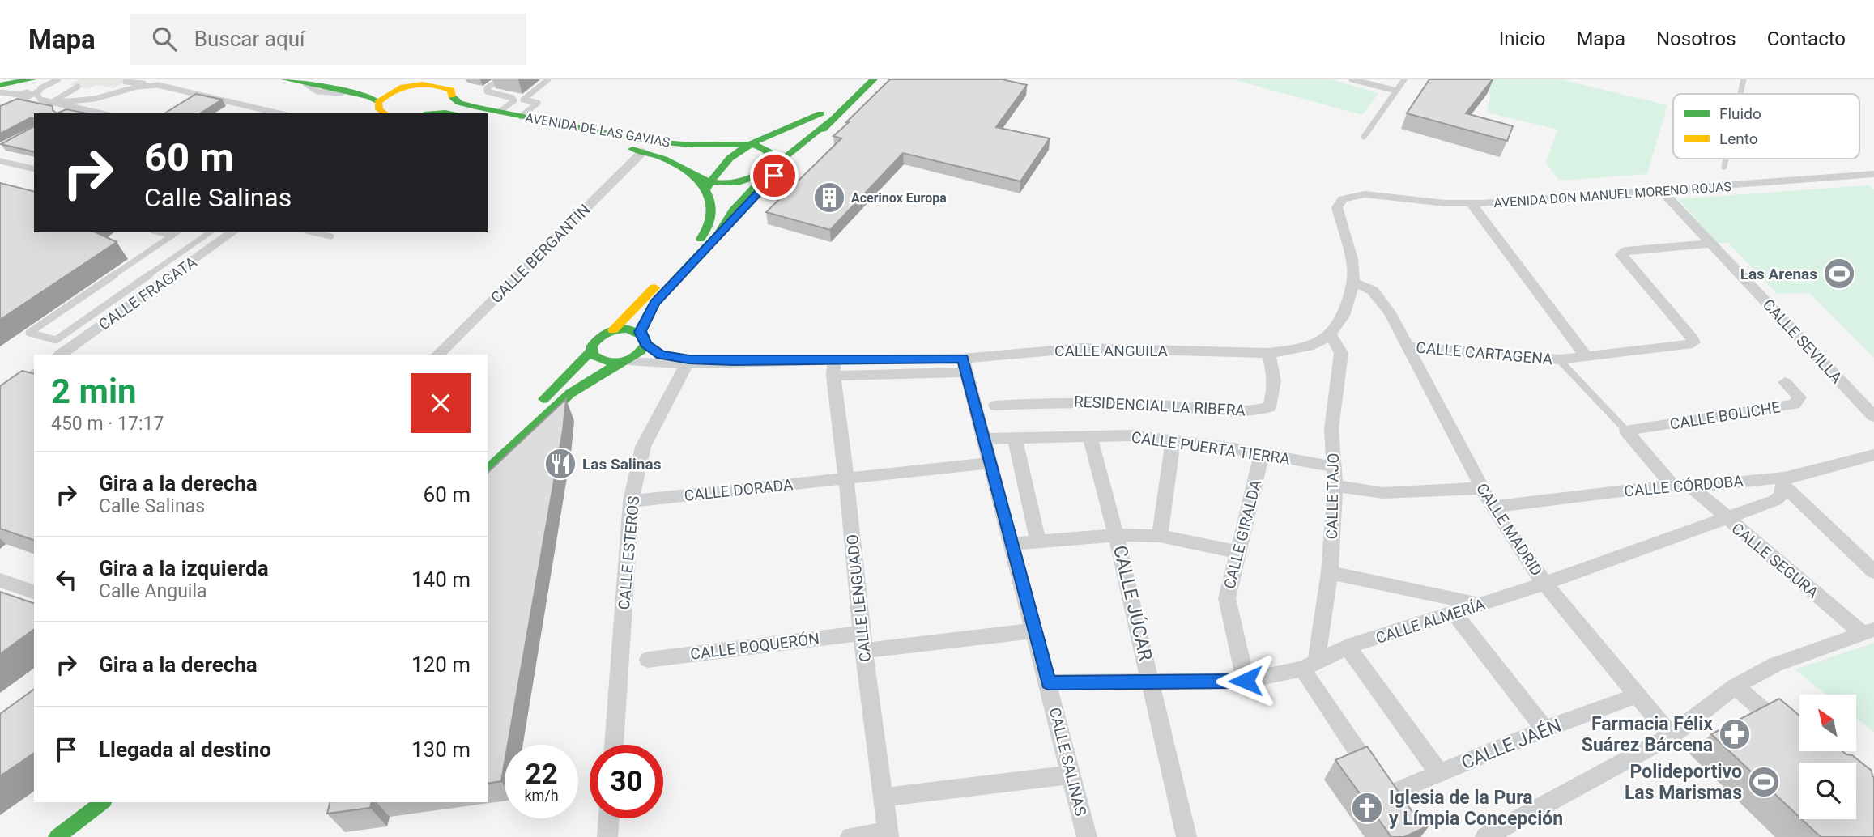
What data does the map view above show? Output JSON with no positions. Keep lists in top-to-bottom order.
{
  "streets": {
    "street": [
      "AVENIDA DE LAS GAVIAS",
      "AVENIDA DON MANUEL MORENO ROJAS",
      "CALLE BERGANTÍN",
      "CALLE FRAGATA",
      "CALLE SEVILLA",
      "CALLE ANGUILA",
      "CALLE CARTAGENA",
      "RESIDENCIAL LA RIBERA",
      "CALLE BOLICHE",
      "CALLE PUERTA TIERRA",
      "CALLE CÓRDOBA",
      "CALLE DORADA",
      "CALLE TAJO",
      "CALLE MADRID",
      "CALLE GIRALDA",
      "CALLE ESTEROS",
      "CALLE SEGURA",
      "CALLE LENGUADO",
      "CALLE JÚCAR",
      "CALLE ALMERÍA",
      "CALLE BOQUERÓN",
      "CALLE JAÉN",
      "CALLE SALINAS"
    ]
  },
  "crossings": [
    ["AVENIDA DE LAS GAVIAS", "CALLE BERGANTÍN"],
    ["AVENIDA DON MANUEL MORENO ROJAS", "CALLE SEVILLA"],
    ["AVENIDA DON MANUEL MORENO ROJAS", "CALLE MADRID"],
    ["CALLE SEVILLA", "CALLE CARTAGENA"],
    ["CALLE ANGUILA", "RESIDENCIAL LA RIBERA"],
    ["CALLE ANGUILA", "CALLE TAJO"],
    ["CALLE ANGUILA", "CALLE ESTEROS"],
    ["CALLE ANGUILA", "CALLE LENGUADO"],
    ["CALLE ANGUILA", "CALLE SALINAS"],
    ["CALLE CARTAGENA", "CALLE MADRID"],
    ["CALLE CARTAGENA", "CALLE SEGURA"],
    ["CALLE BOLICHE", "CALLE SEGURA"],
    ["CALLE PUERTA TIERRA", "CALLE TAJO"],
    ["CALLE PUERTA TIERRA", "CALLE GIRALDA"],
    ["CALLE PUERTA TIERRA", "CALLE JÚCAR"],
    ["CALLE PUERTA TIERRA", "CALLE SALINAS"],
    ["CALLE CÓRDOBA", "CALLE MADRID"],
    ["CALLE CÓRDOBA", "CALLE SEGURA"],
    ["CALLE CÓRDOBA", "CALLE ALMERÍA"],
    ["CALLE DORADA", "CALLE ESTEROS"],
    ["CALLE DORADA", "CALLE LENGUADO"],
    ["CALLE DORADA", "CALLE SALINAS"],
    ["CALLE TAJO", "CALLE ALMERÍA"],
    ["CALLE TAJO", "CALLE JAÉN"],
    ["CALLE MADRID", "CALLE ALMERÍA"],
    ["CALLE MADRID", "CALLE JAÉN"],
    ["CALLE GIRALDA", "CALLE ALMERÍA"],
    ["CALLE SEGURA", "CALLE ALMERÍA"],
    ["CALLE LENGUADO", "CALLE BOQUERÓN"],
    ["CALLE JÚCAR", "CALLE ALMERÍA"],
    ["CALLE ALMERÍA", "CALLE JAÉN"],
    ["CALLE ALMERÍA", "CALLE SALINAS"],
    ["CALLE BOQUERÓN", "CALLE SALINAS"]
  ],
  "places": {
    "building": ["Acerinox Europa"],
    "sports": ["Las Arenas", "Polideportivo Las Marismas"],
    "restaurant": ["Las Salinas"],
    "pharmacy": ["Farmacia Félix Suárez Bárcena"],
    "church": ["Iglesia de la Pura y Límpia Concepción"]
  },
  "legend": ["Fluido", "Lento"],
  "north": "top left",
  "page": {
    "header": "Mapa",
    "search": "Buscar aquí",
    "nav": [
      "Inicio",
      "Mapa",
      "Nosotros",
      "Contacto"
    ],
    "turn": ["60 m", "Calle Salinas"],
    "heading": ["2 min", "450 m · 17:17"],
    "list": [
      {
        "name": "Gira a la derecha",
        "note": "Calle Salinas",
        "value": "60 m"
      },
      {
        "name": "Gira a la izquierda",
        "note": "Calle Anguila",
        "value": "140 m"
      },
      {
        "name": "Gira a la derecha",
        "value": "120 m"
      },
      {
        "name": "Llegada al destino",
        "value": "130 m"
      }
    ],
    "speed": "22 km/h",
    "limit": "30"
  }
}
